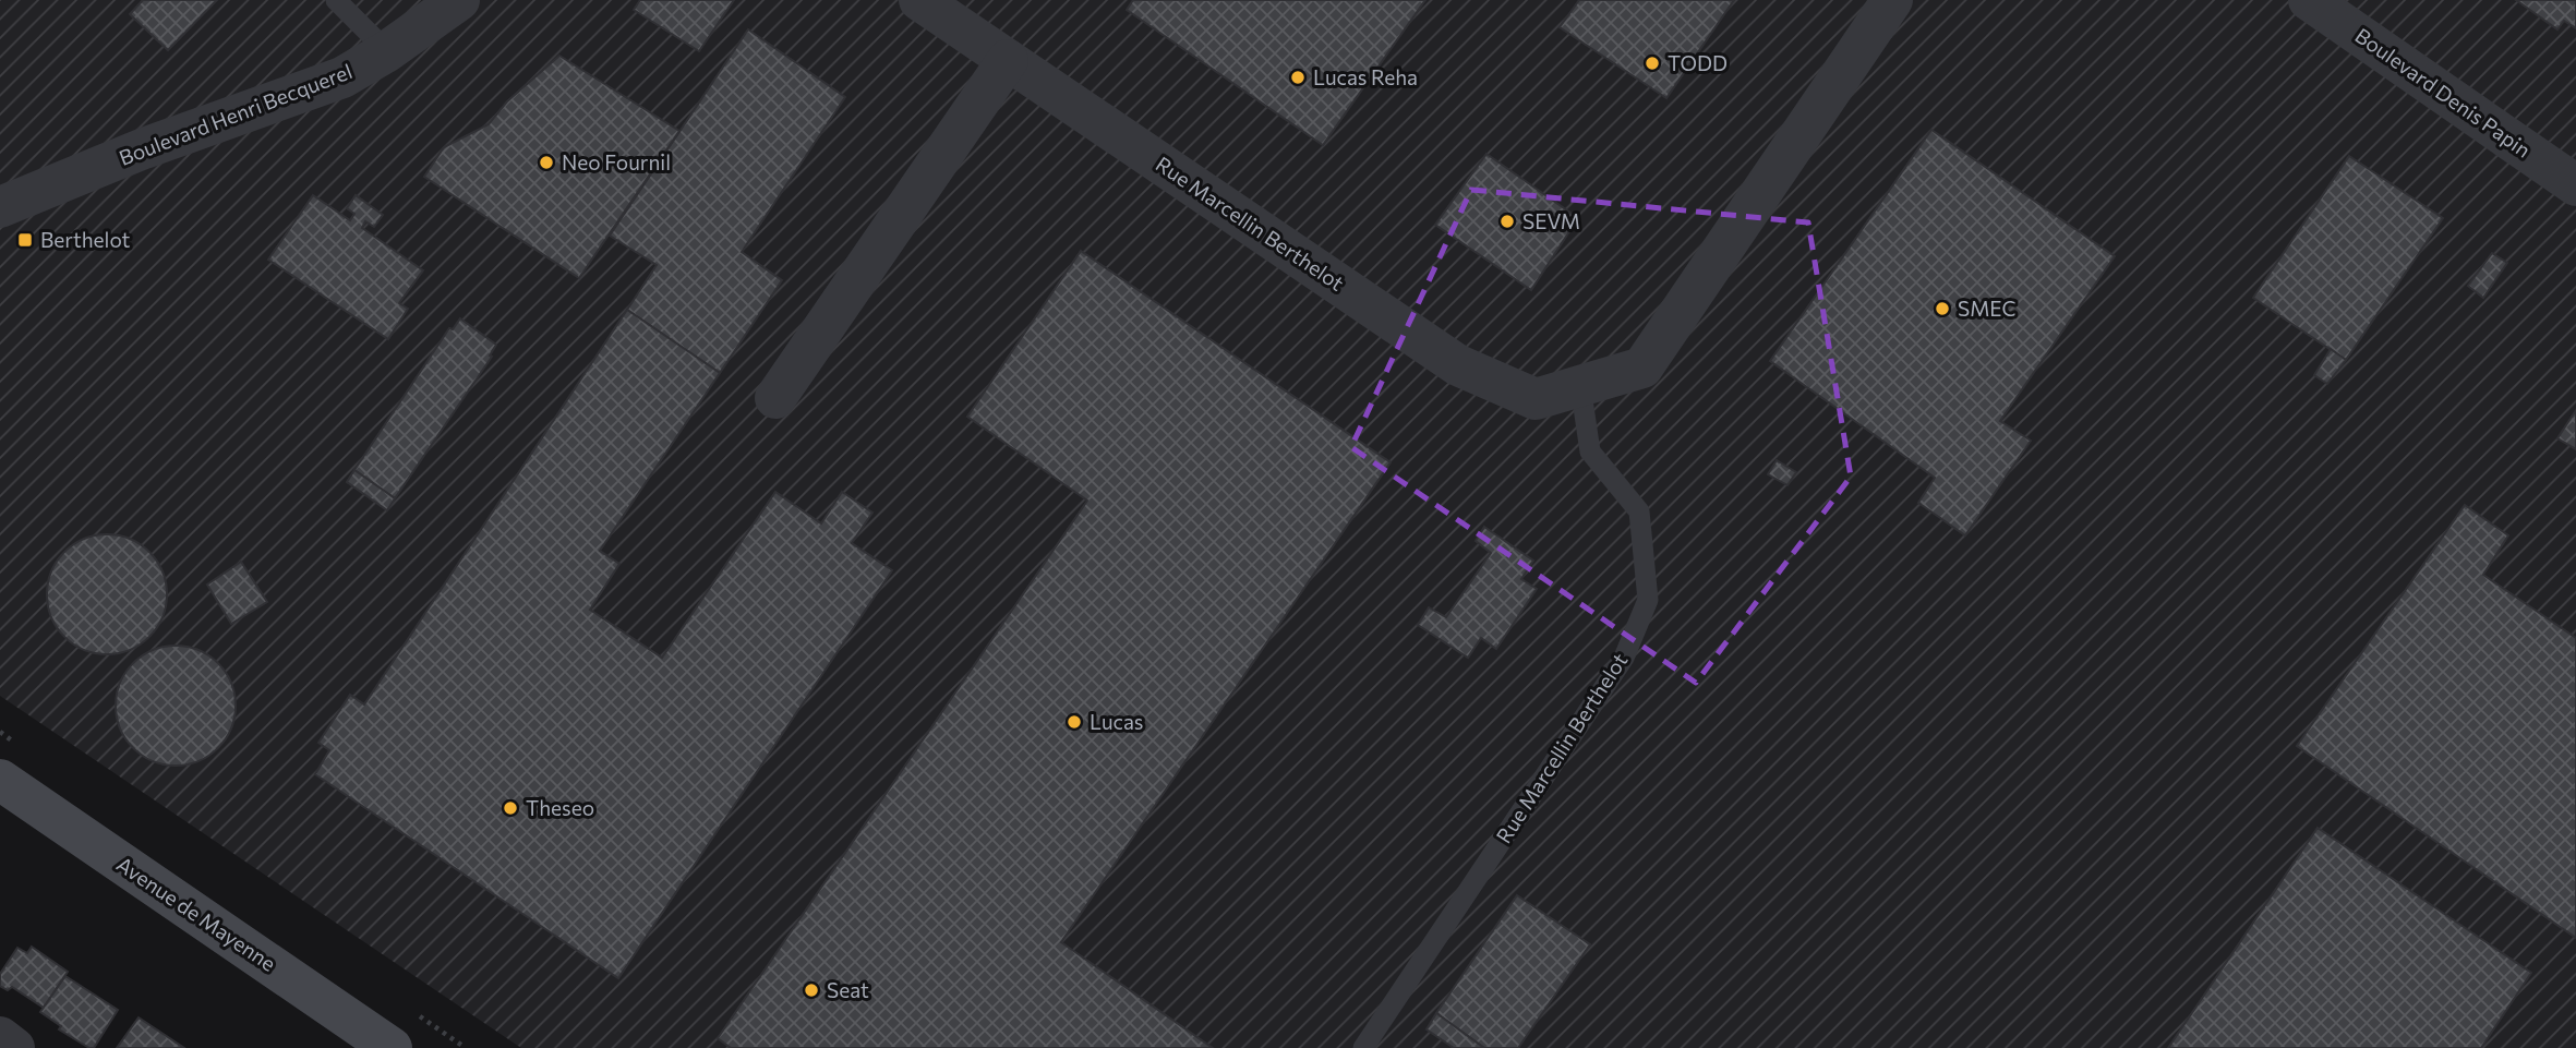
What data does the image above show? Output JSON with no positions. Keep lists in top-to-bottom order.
{
  "streets": {
    "main road": ["Avenue de Mayenne"],
    "street": ["Boulevard Denis Papin", "Boulevard Henri Becquerel", "Rue Marcellin Berthelot"]
  },
  "places": {
    "other": [
      "TODD",
      "Lucas Reha",
      "Neo Fournil",
      "SEVM",
      "SMEC",
      "Lucas",
      "Theseo",
      "Seat"
    ],
    "transit": ["Berthelot"]
  }
}
